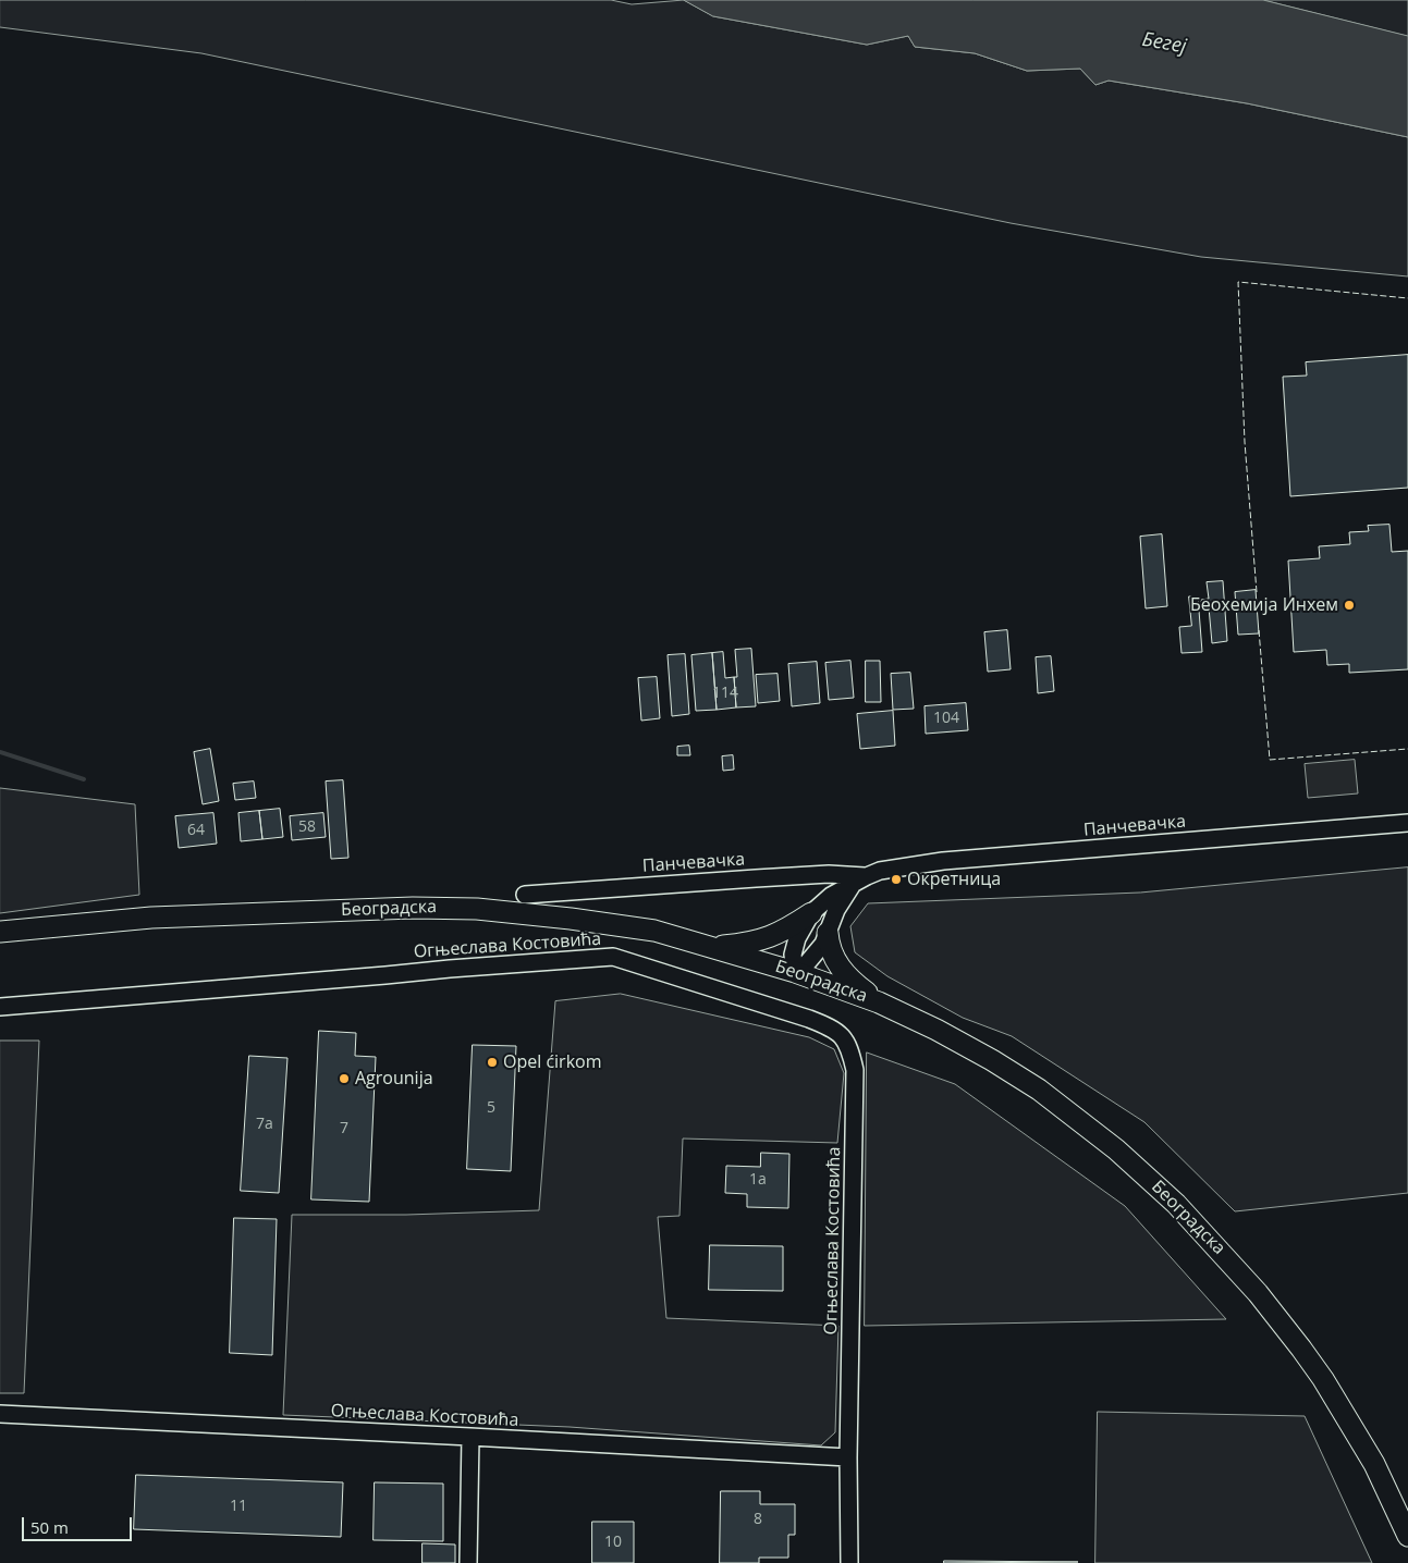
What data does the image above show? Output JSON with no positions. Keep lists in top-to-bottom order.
{
  "streets": {
    "main road": ["Београдска"],
    "street": ["Панчевачка", "Огњеслава Костовића"]
  },
  "water": ["Бегеј"],
  "places": [
    "Беохемија Инхем",
    "Окретница",
    "Opel ćirkom",
    "Agrounija"
  ],
  "house_numbers": [
    "114",
    "104",
    "58",
    "64",
    "5",
    "7a",
    "7",
    "1a",
    "11",
    "8",
    "10"
  ],
  "scale_bar": "50 m"
}
